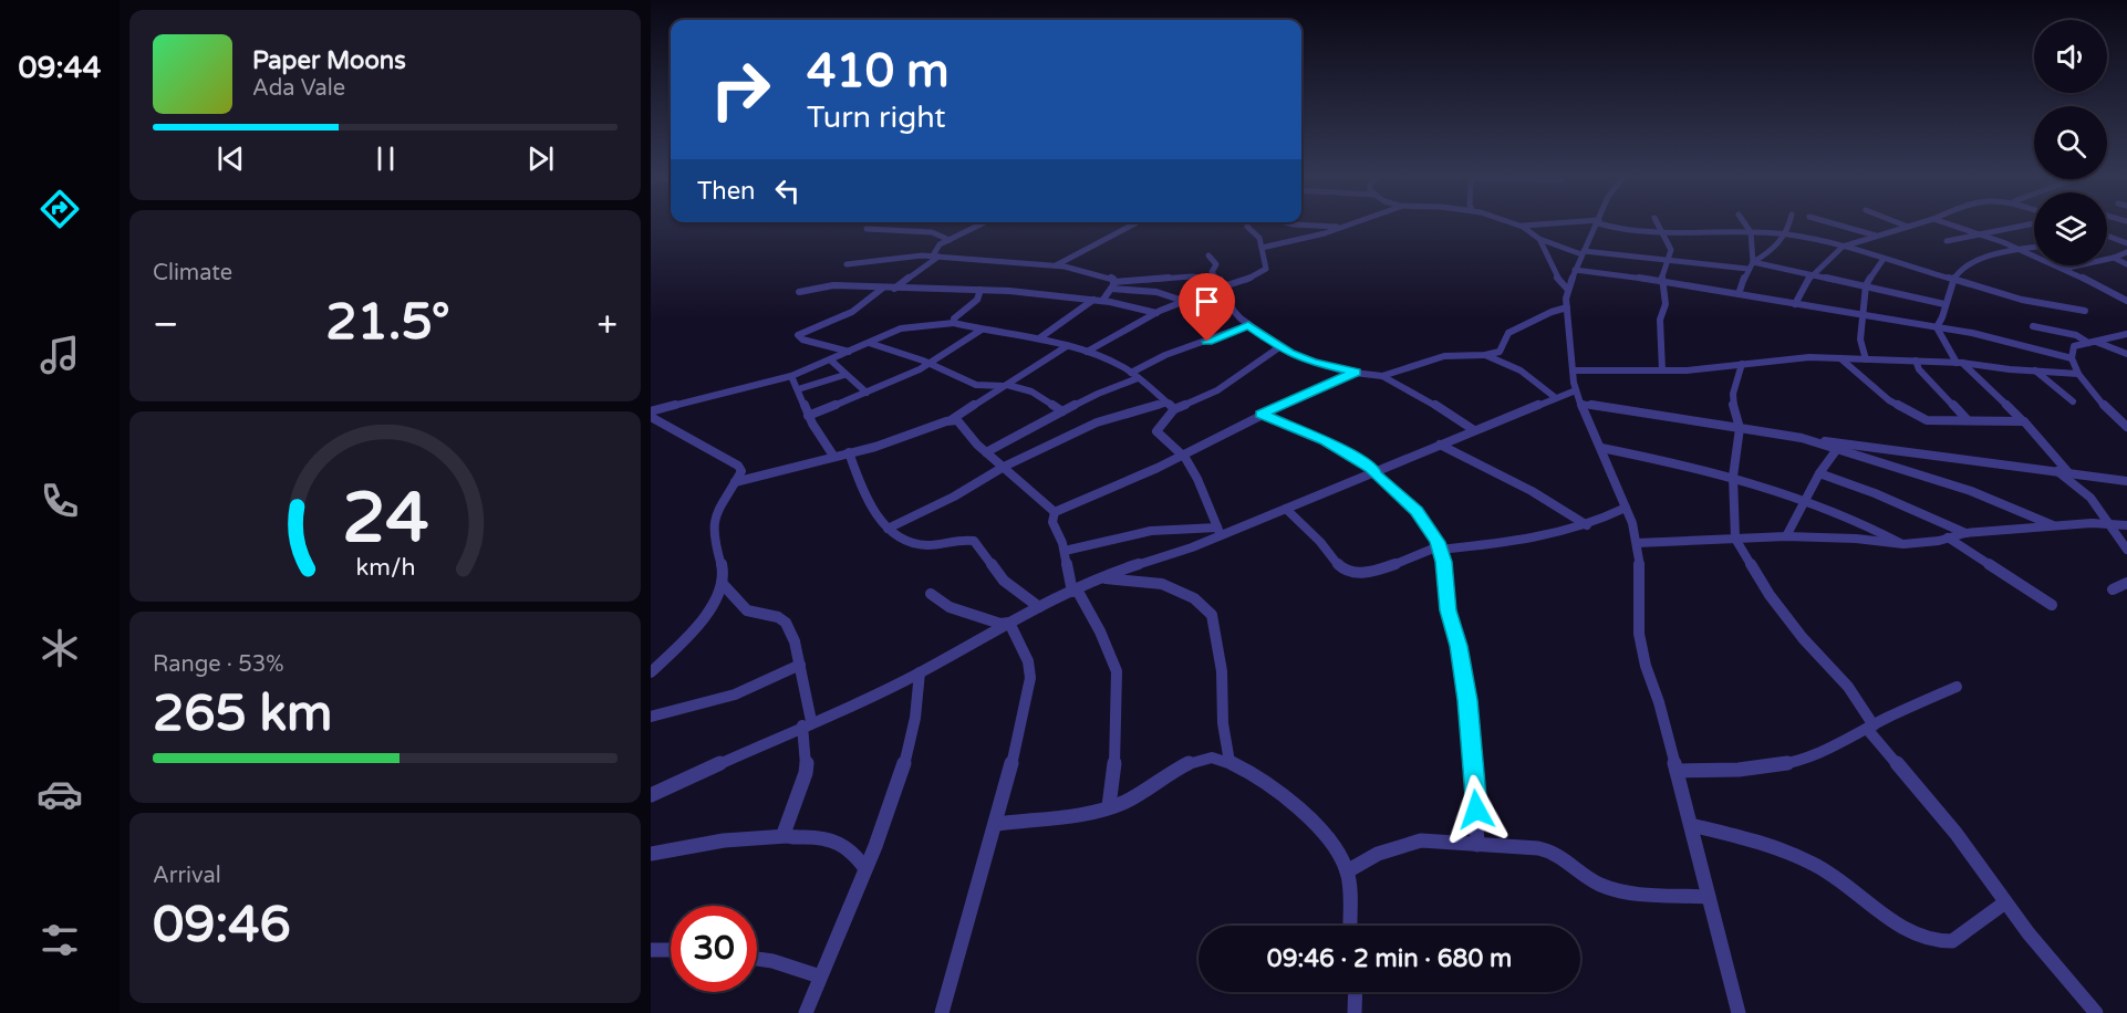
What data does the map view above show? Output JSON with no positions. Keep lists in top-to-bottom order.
{
  "page": {
    "tabs": "09:44",
    "turn": ["410 m", "Turn right"],
    "song": ["Paper Moons", "Ada Vale"],
    "then": "Then",
    "tile": [
      "Climate",
      ["Range · 53%", "265 km"],
      ["Arrival", "09:46"]
    ],
    "heat": ["−", "21.5°", "+"],
    "limit": "30",
    "trip": "09:46 · 2 min · 680 m",
    "gauge": ["24", "km/h"]
  }
}
